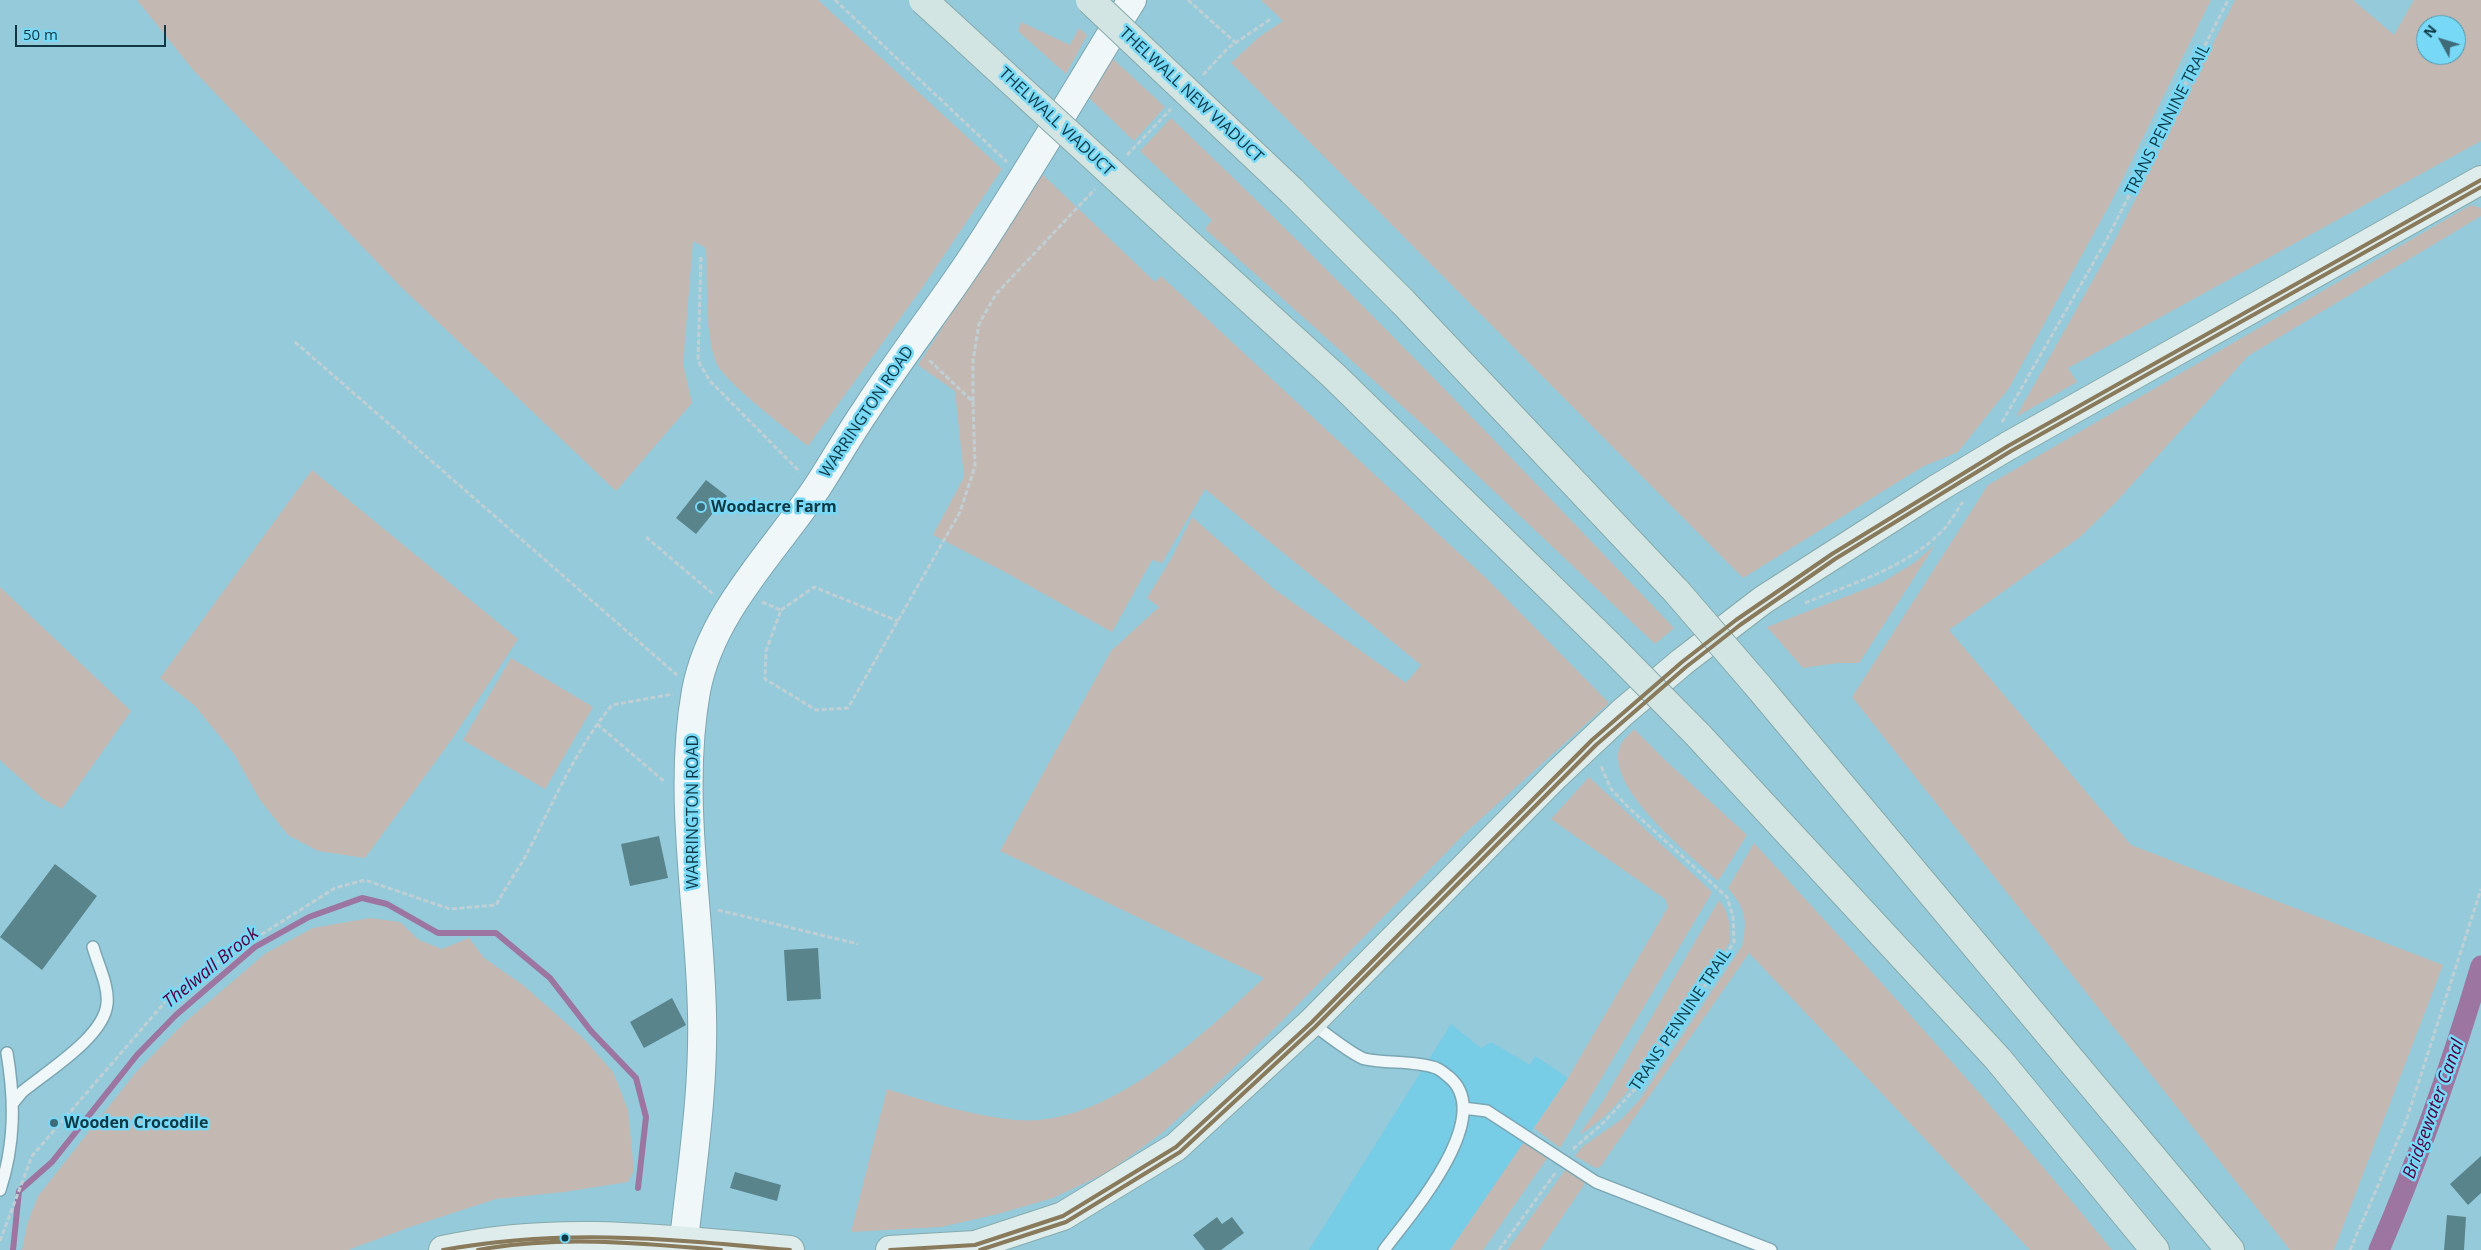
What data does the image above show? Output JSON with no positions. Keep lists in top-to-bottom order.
{
  "streets": {
    "highway": ["THELWALL NEW VIADUCT", "THELWALL VIADUCT"],
    "street": ["WARRINGTON ROAD"],
    "path": ["TRANS PENNINE TRAIL"]
  },
  "water": ["Thelwall Brook", "Bridgewater Canal"],
  "places": ["Woodacre Farm", "Wooden Crocodile"],
  "scale_bar": "50 m",
  "north": "top left"
}
